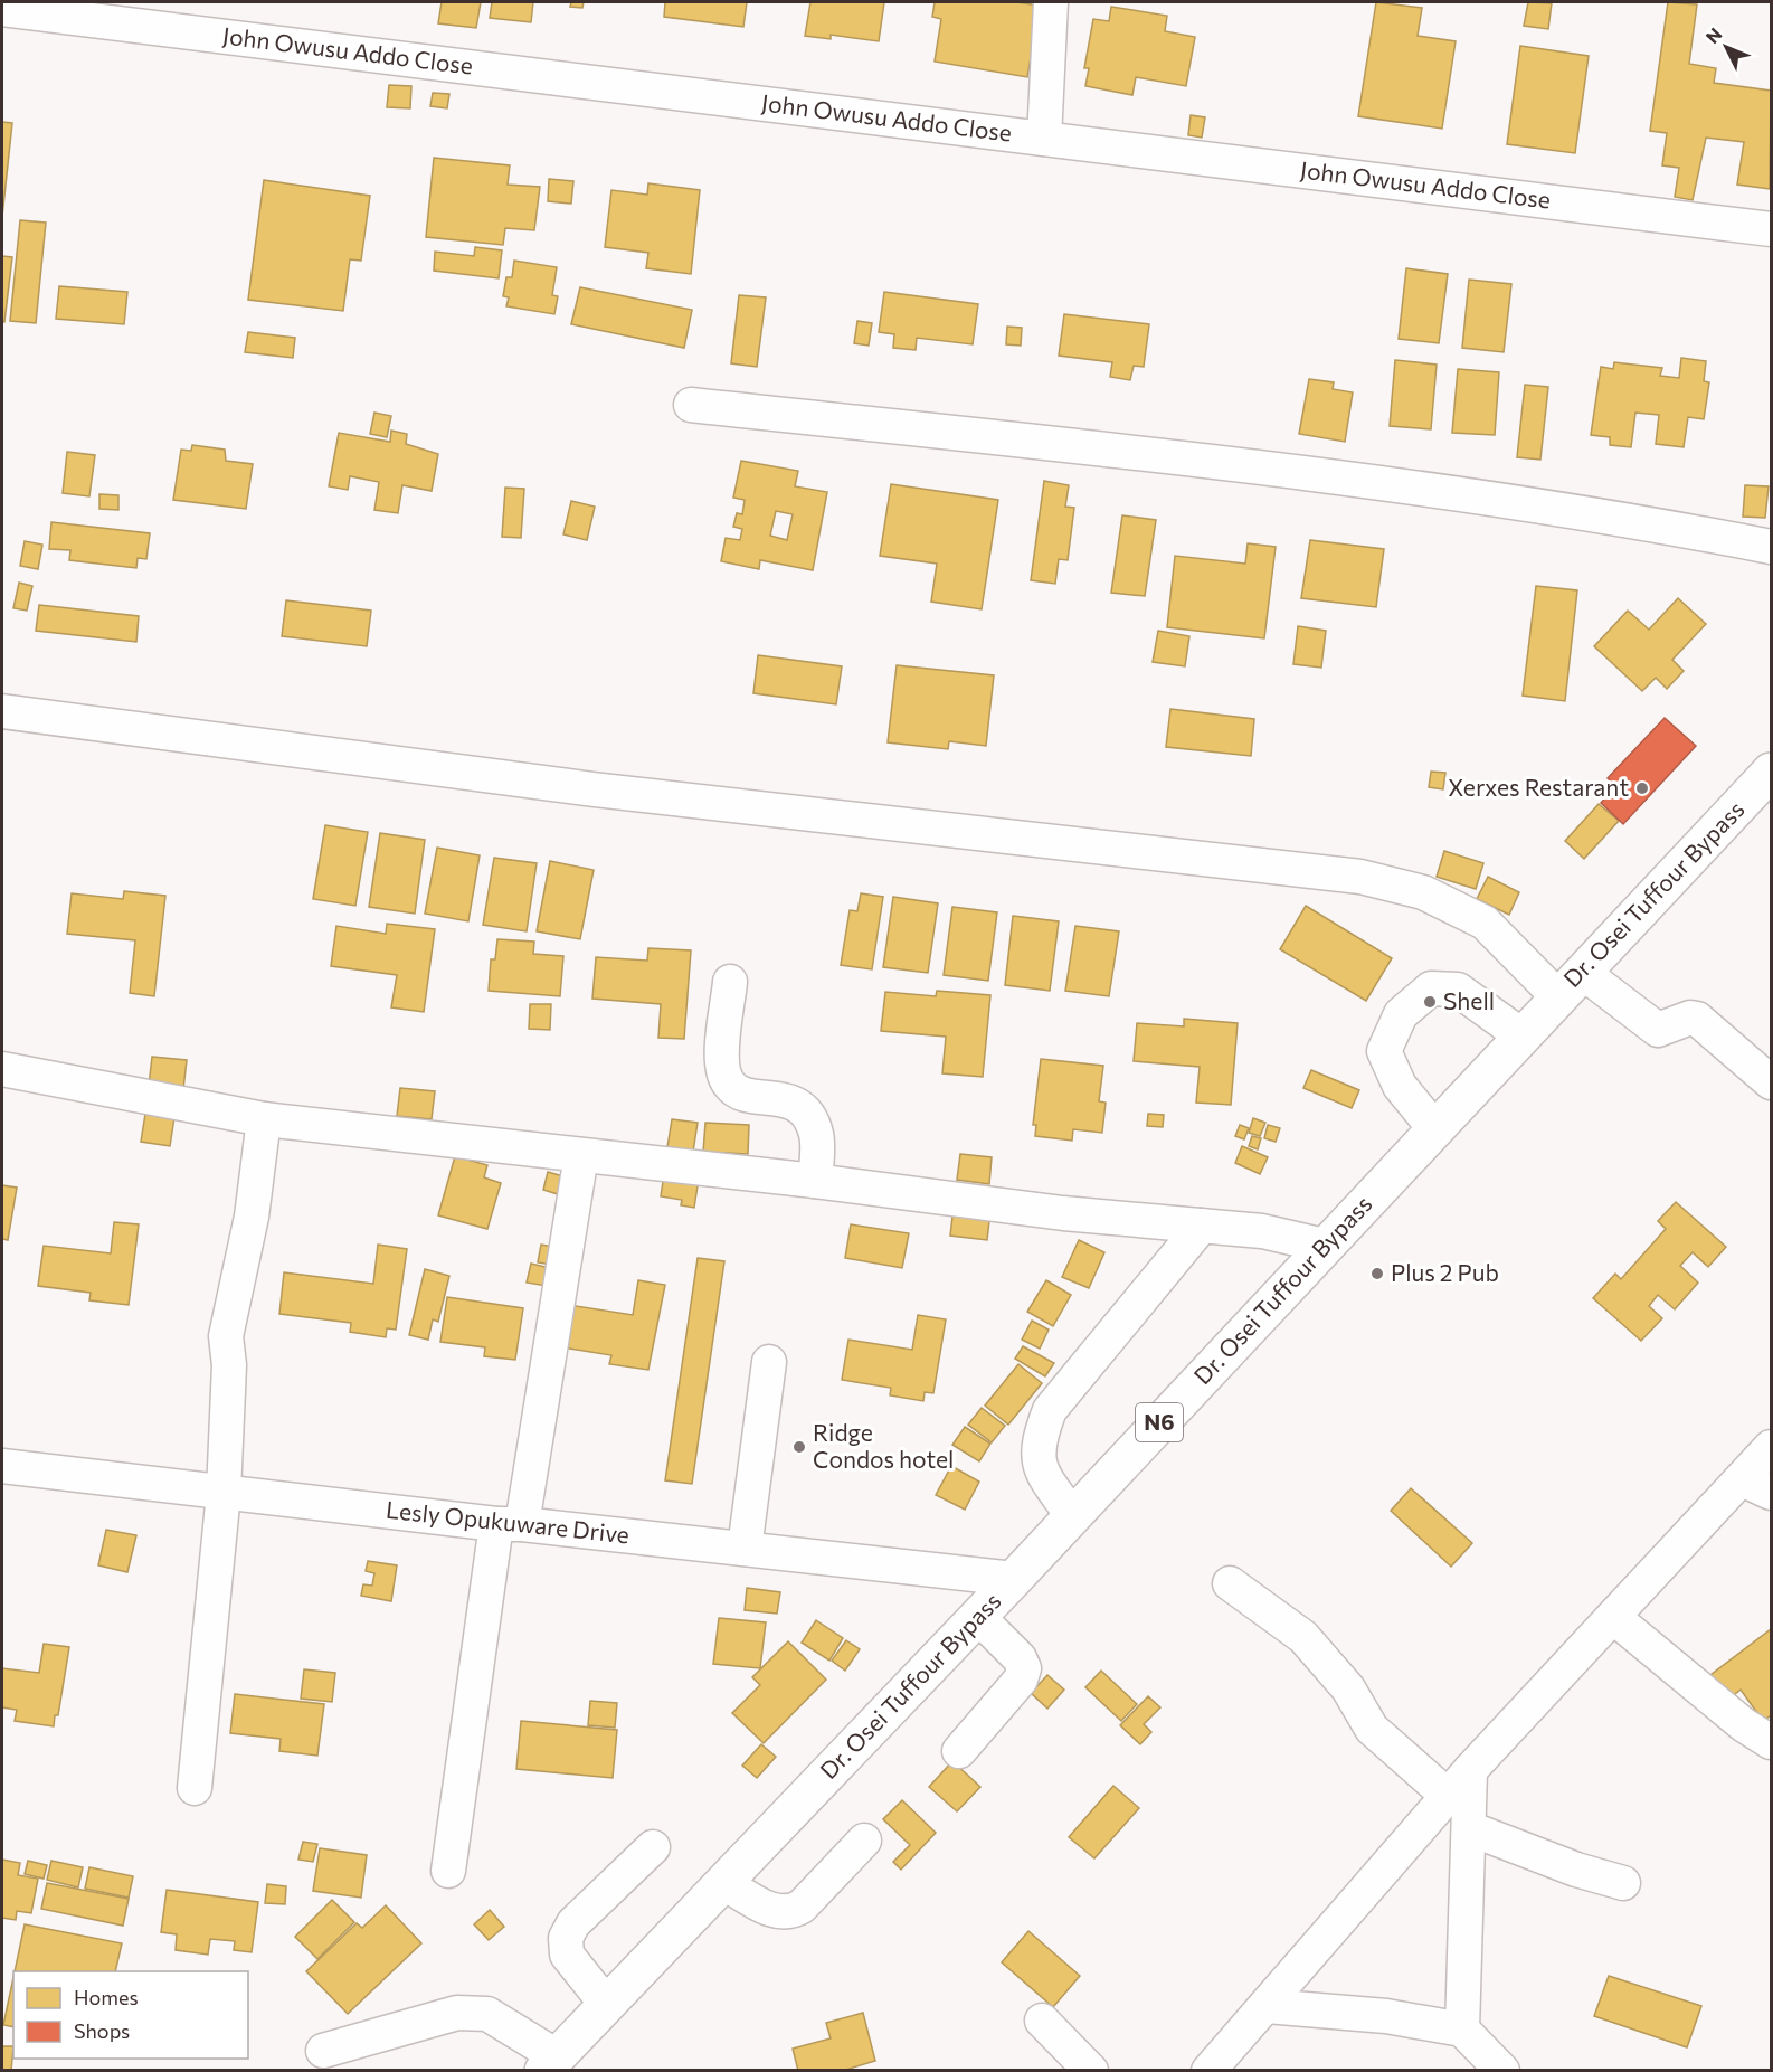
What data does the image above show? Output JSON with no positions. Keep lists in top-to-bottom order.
{
  "streets": {
    "highway": ["Dr. Osei Tuffour Bypass", "N6"],
    "street": ["John Owusu Addo Close", "Lesly Opukuware Drive"]
  },
  "crossings": [
    ["Dr. Osei Tuffour Bypass", "Lesly Opukuware Drive"]
  ],
  "places": [
    "Xerxes Restarant",
    "Shell",
    "Plus 2 Pub",
    "Ridge Condos hotel"
  ],
  "legend": ["Homes", "Shops"],
  "north": "top left"
}
